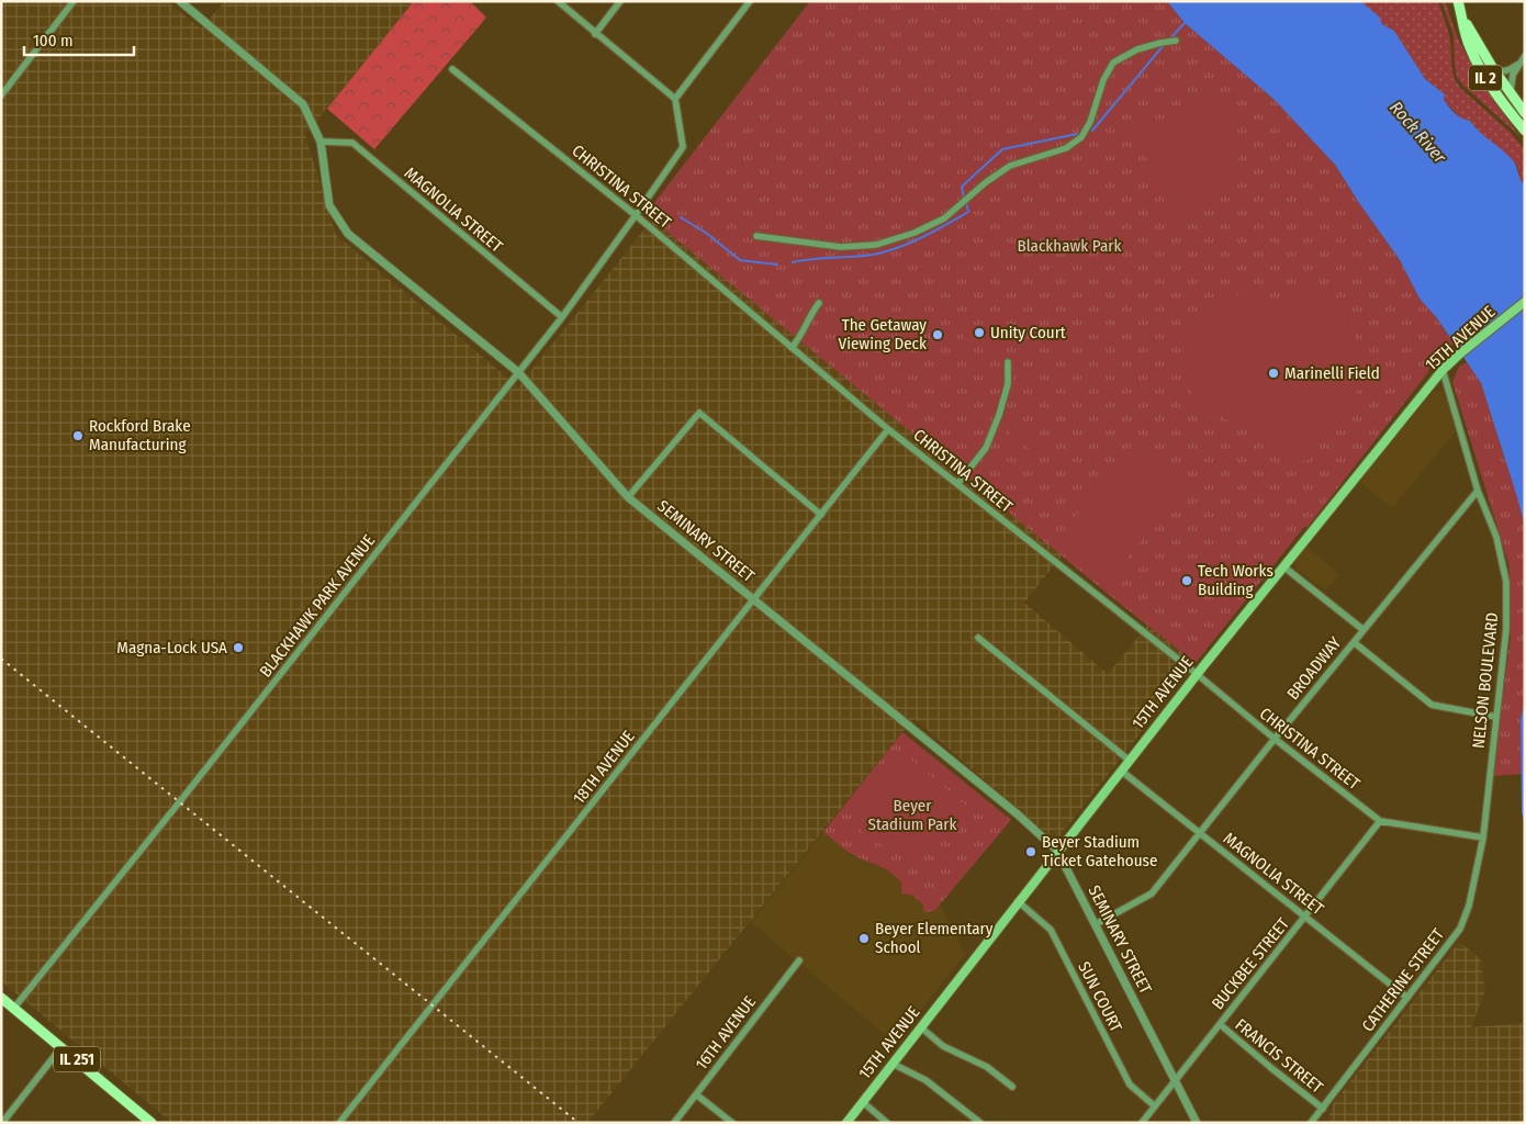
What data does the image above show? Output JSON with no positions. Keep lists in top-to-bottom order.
{
  "streets": {
    "main road": ["IL 2", "15TH AVENUE", "IL 251"],
    "street": [
      "CHRISTINA STREET",
      "MAGNOLIA STREET",
      "SEMINARY STREET",
      "BLACKHAWK PARK AVENUE",
      "BROADWAY",
      "NELSON BOULEVARD",
      "18TH AVENUE",
      "BUCKBEE STREET",
      "CATHERINE STREET",
      "SUN COURT",
      "16TH AVENUE",
      "FRANCIS STREET"
    ]
  },
  "crossings": [
    ["CHRISTINA STREET", "15TH AVENUE"],
    ["CHRISTINA STREET", "BLACKHAWK PARK AVENUE"],
    ["CHRISTINA STREET", "BROADWAY"],
    ["CHRISTINA STREET", "NELSON BOULEVARD"],
    ["CHRISTINA STREET", "18TH AVENUE"],
    ["CHRISTINA STREET", "BUCKBEE STREET"],
    ["CHRISTINA STREET", "CATHERINE STREET"],
    ["MAGNOLIA STREET", "15TH AVENUE"],
    ["MAGNOLIA STREET", "SEMINARY STREET"],
    ["MAGNOLIA STREET", "BLACKHAWK PARK AVENUE"],
    ["MAGNOLIA STREET", "BROADWAY"],
    ["MAGNOLIA STREET", "BUCKBEE STREET"],
    ["MAGNOLIA STREET", "CATHERINE STREET"],
    ["15TH AVENUE", "SEMINARY STREET"],
    ["15TH AVENUE", "NELSON BOULEVARD"],
    ["15TH AVENUE", "SUN COURT"],
    ["SEMINARY STREET", "BLACKHAWK PARK AVENUE"],
    ["SEMINARY STREET", "BROADWAY"],
    ["SEMINARY STREET", "18TH AVENUE"],
    ["SEMINARY STREET", "BUCKBEE STREET"],
    ["BLACKHAWK PARK AVENUE", "IL 251"],
    ["BROADWAY", "NELSON BOULEVARD"],
    ["NELSON BOULEVARD", "CATHERINE STREET"],
    ["BUCKBEE STREET", "SUN COURT"],
    ["BUCKBEE STREET", "FRANCIS STREET"],
    ["CATHERINE STREET", "FRANCIS STREET"]
  ],
  "water": ["Rock River"],
  "parks": ["Blackhawk Park", "Beyer Stadium Park"],
  "places": [
    "Unity Court",
    "The Getaway Viewing Deck",
    "Marinelli Field",
    "Rockford Brake Manufacturing",
    "Tech Works Building",
    "Magna-Lock USA",
    "Beyer Stadium Ticket Gatehouse",
    "Beyer Elementary School"
  ],
  "scale_bar": "100 m"
}
